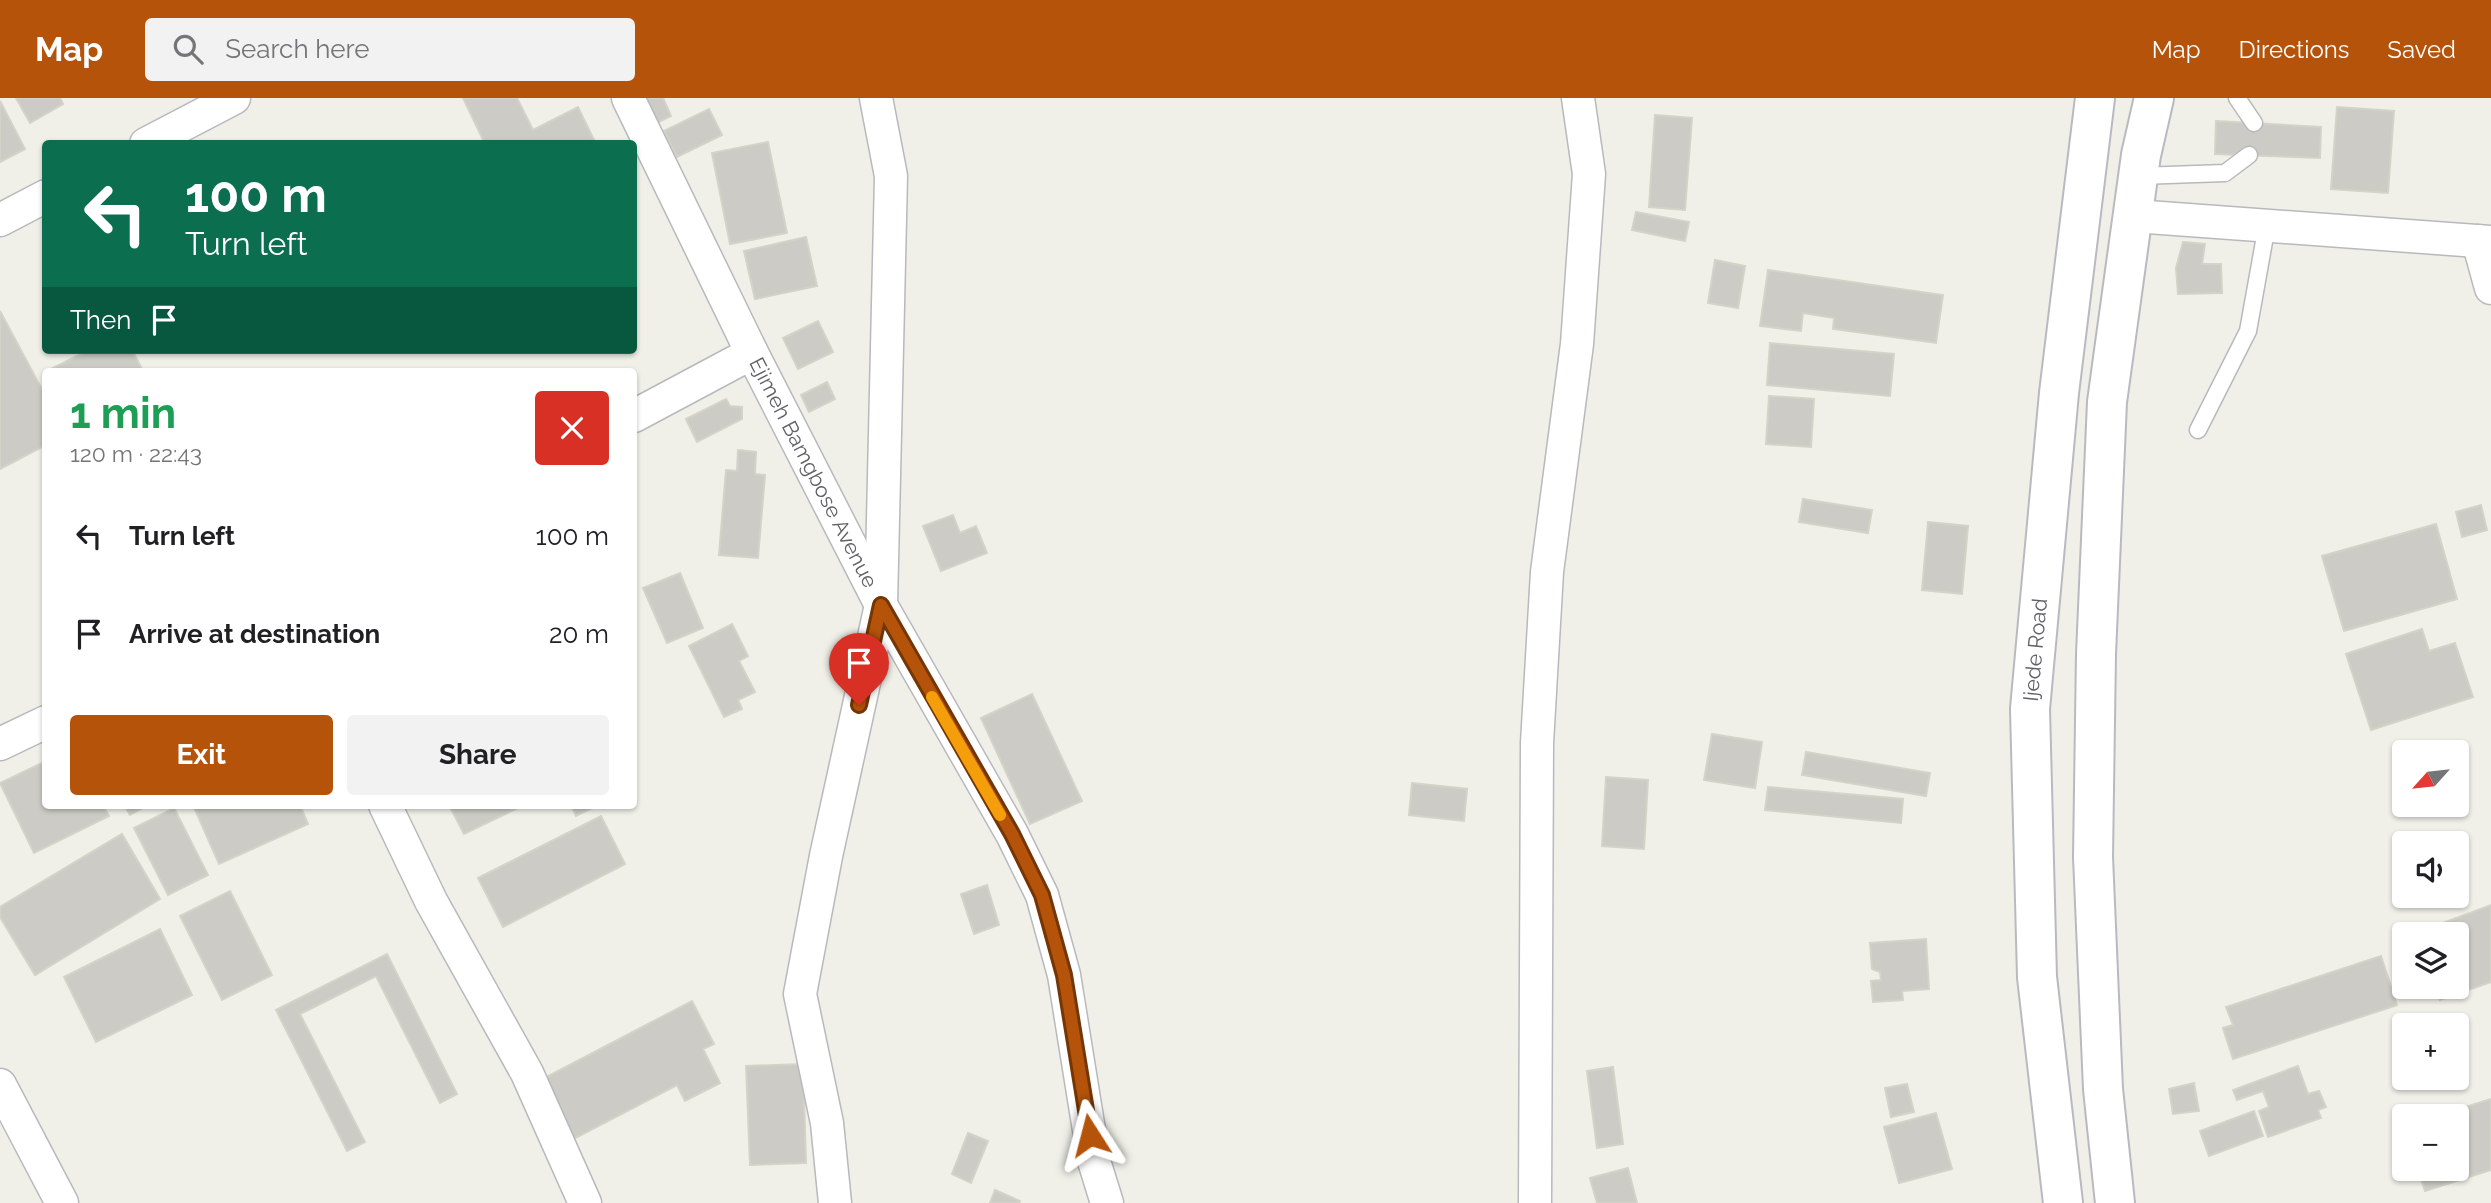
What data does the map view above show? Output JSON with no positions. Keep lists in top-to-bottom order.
{
  "streets": {
    "main road": ["Ijede Road"],
    "street": ["Ejimeh Bamgbose Avenue"]
  },
  "north": "bottom left",
  "page": {
    "header": "Map",
    "search": "Search here",
    "nav": ["Map", "Directions", "Saved"],
    "turn": ["100 m", "Turn left"],
    "then": "Then",
    "heading": ["1 min", "120 m · 22:43"],
    "list": [
      {
        "name": "Turn left",
        "value": "100 m"
      },
      {
        "name": "Arrive at destination",
        "value": "20 m"
      }
    ],
    "buttons": ["Exit", "Share"],
    "map_buttons": ["+", "−"]
  }
}
